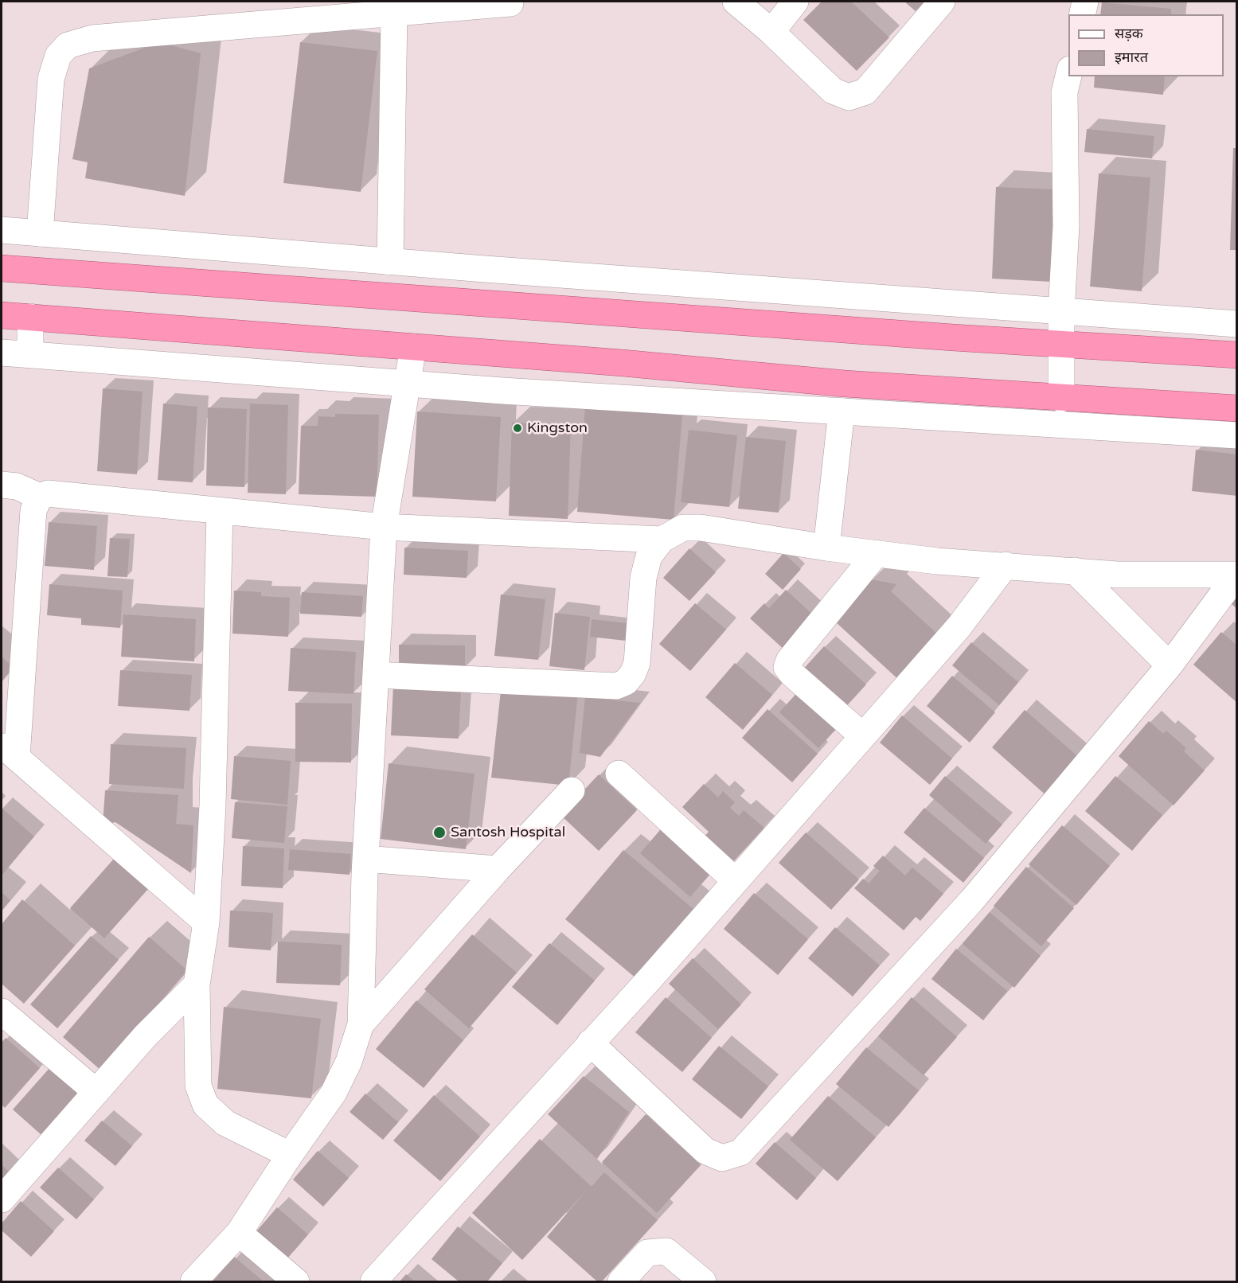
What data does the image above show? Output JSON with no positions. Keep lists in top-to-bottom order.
{
  "places": ["Kingston", "Santosh Hospital"],
  "legend": ["सड़क", "इमारत"]
}
